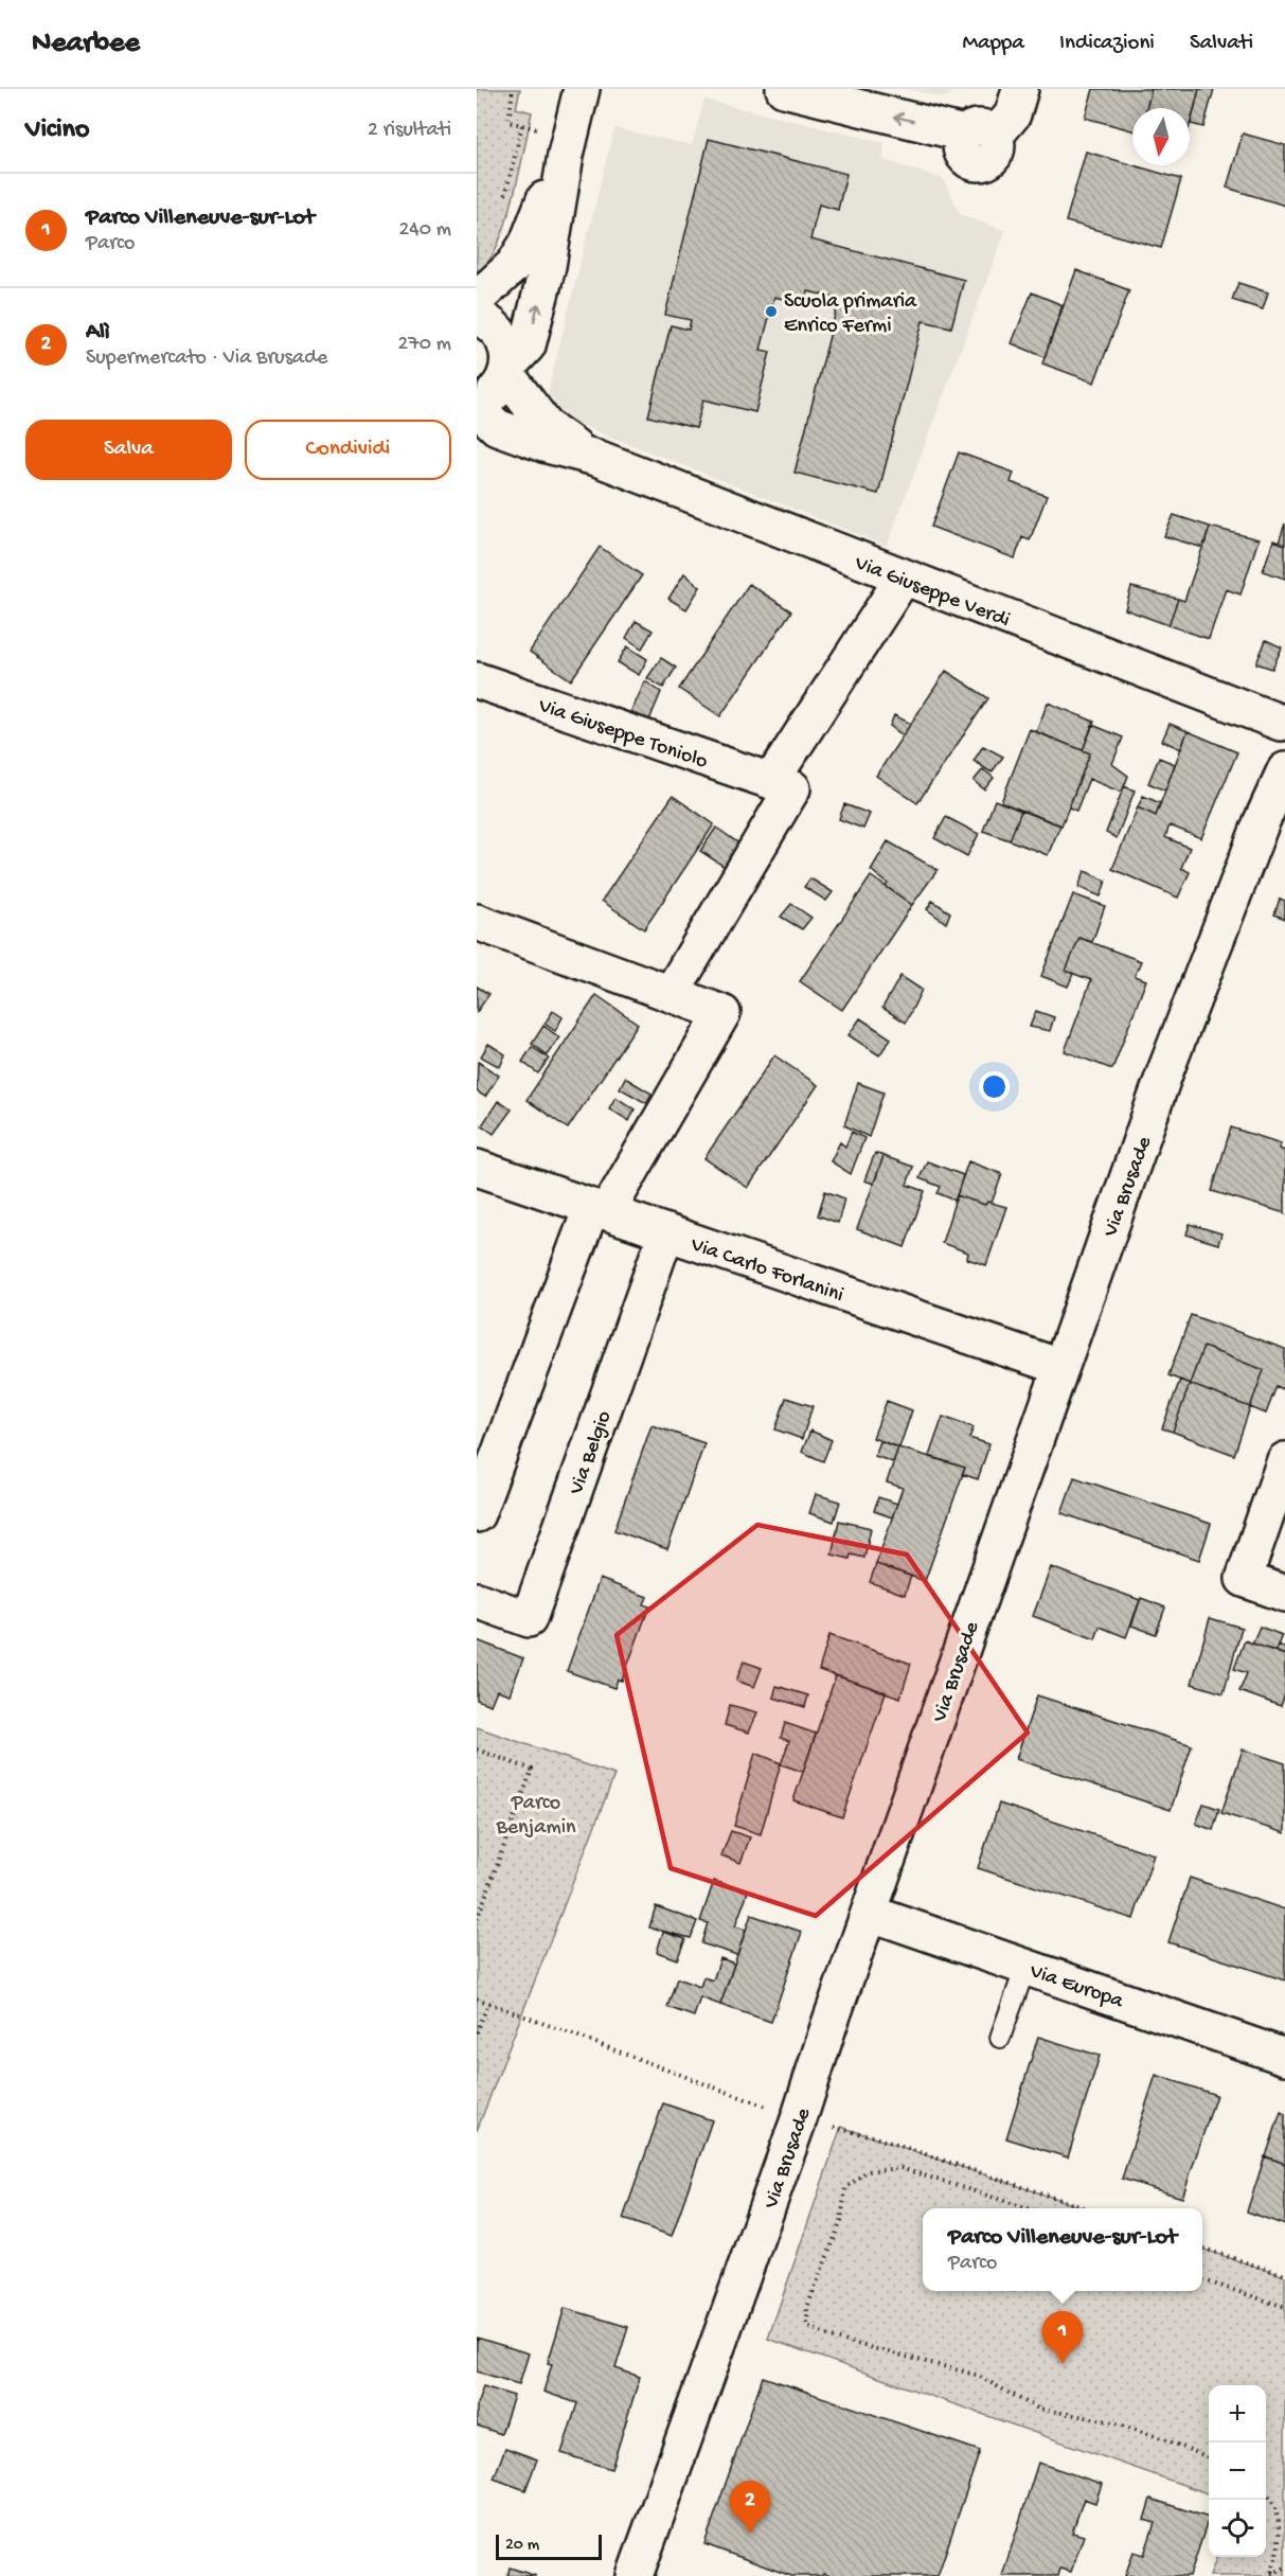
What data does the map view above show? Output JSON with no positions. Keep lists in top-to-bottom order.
{
  "streets": {
    "street": [
      "Via Giuseppe Verdi",
      "Via Giuseppe Toniolo",
      "Via Brusade",
      "Via Carlo Forlanini",
      "Via Belgio",
      "Via Europa"
    ]
  },
  "crossings": [
    ["Via Brusade", "Via Carlo Forlanini"],
    ["Via Brusade", "Via Europa"],
    ["Via Carlo Forlanini", "Via Belgio"]
  ],
  "parks": ["Parco Benjamin"],
  "places": ["Scuola primaria Enrico Fermi"],
  "scale_bar": "20 m",
  "north": "bottom",
  "page": {
    "header": "Nearbee",
    "nav": ["Mappa", "Indicazioni", "Salvati"],
    "heading": ["Vicino", "2 risultati"],
    "list": [
      {
        "mark": "1",
        "name": "Parco Villeneuve-sur-Lot",
        "note": "Parco",
        "value": "240 m"
      },
      {
        "mark": "2",
        "name": "Alì",
        "note": "Supermercato · Via Brusade",
        "value": "270 m"
      }
    ],
    "buttons": ["Salva", "Condividi"],
    "popup": ["Parco Villeneuve-sur-Lot", "Parco"],
    "pins": ["1", "2"],
    "map_buttons": ["+", "−"],
    "scale": "20 m"
  }
}
